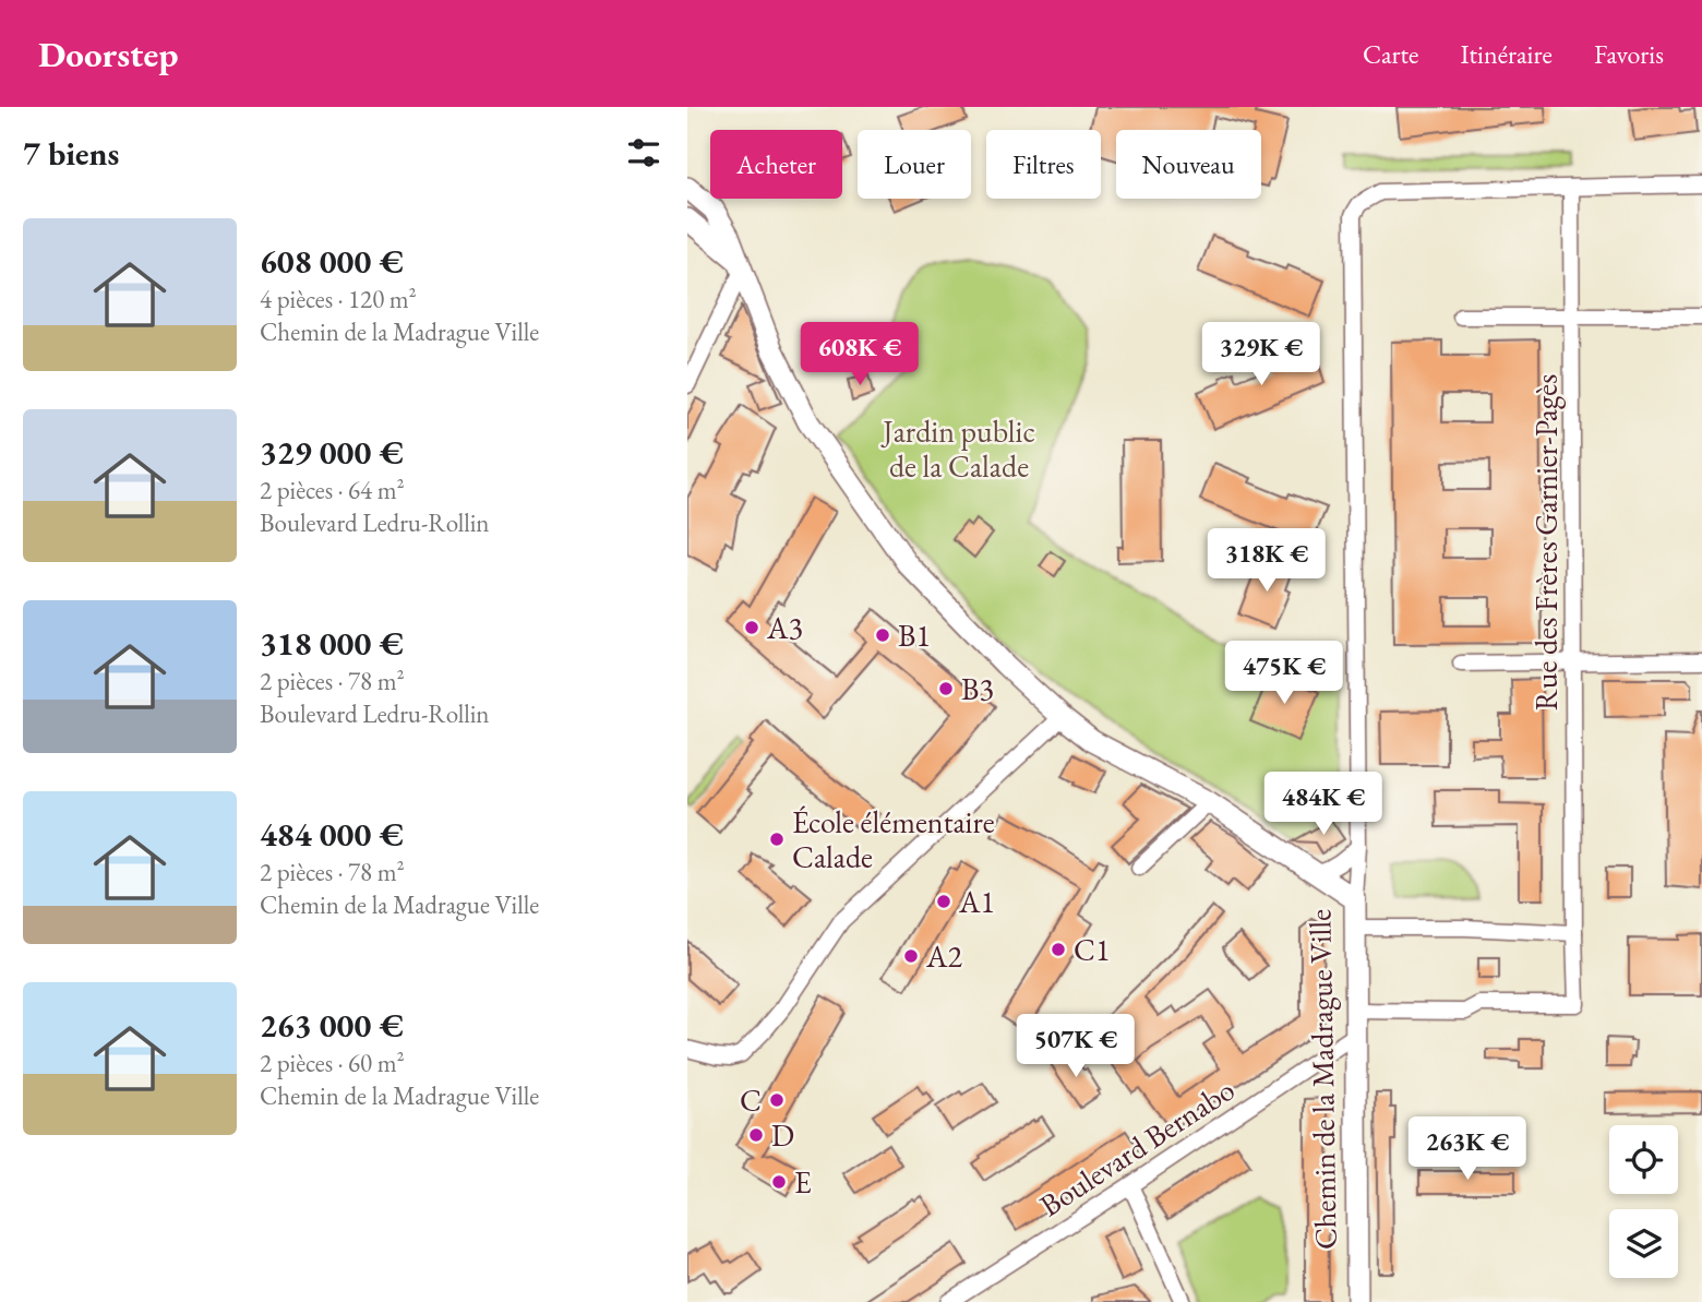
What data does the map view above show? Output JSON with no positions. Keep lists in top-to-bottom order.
{
  "streets": {
    "street": ["Rue des Frères Garnier-Pagès", "Chemin de la Madrague Ville", "Boulevard Bernabo"]
  },
  "crossings": [
    ["Rue des Frères Garnier-Pagès", "Chemin de la Madrague Ville"],
    ["Chemin de la Madrague Ville", "Boulevard Bernabo"]
  ],
  "parks": ["Jardin public de la Calade"],
  "places": [
    "A3",
    "B1",
    "B3",
    "École élémentaire Calade",
    "A1",
    "C1",
    "A2",
    "C",
    "D",
    "E"
  ],
  "page": {
    "header": "Doorstep",
    "nav": ["Carte", "Itinéraire", "Favoris"],
    "heading": "7 biens",
    "chip": [
      "Acheter",
      "Louer",
      "Filtres",
      "Nouveau"
    ],
    "list": [
      {
        "name": "608 000 €",
        "note": "4 pièces · 120 m² · Chemin de la Madrague Ville"
      },
      {
        "name": "329 000 €",
        "note": "2 pièces · 64 m² · Boulevard Ledru-Rollin"
      },
      {
        "name": "318 000 €",
        "note": "2 pièces · 78 m² · Boulevard Ledru-Rollin"
      },
      {
        "name": "484 000 €",
        "note": "2 pièces · 78 m² · Chemin de la Madrague Ville"
      },
      {
        "name": "263 000 €",
        "note": "2 pièces · 60 m² · Chemin de la Madrague Ville"
      }
    ],
    "price": [
      "608K €",
      "329K €",
      "318K €",
      "475K €",
      "484K €",
      "507K €",
      "263K €"
    ]
  }
}
